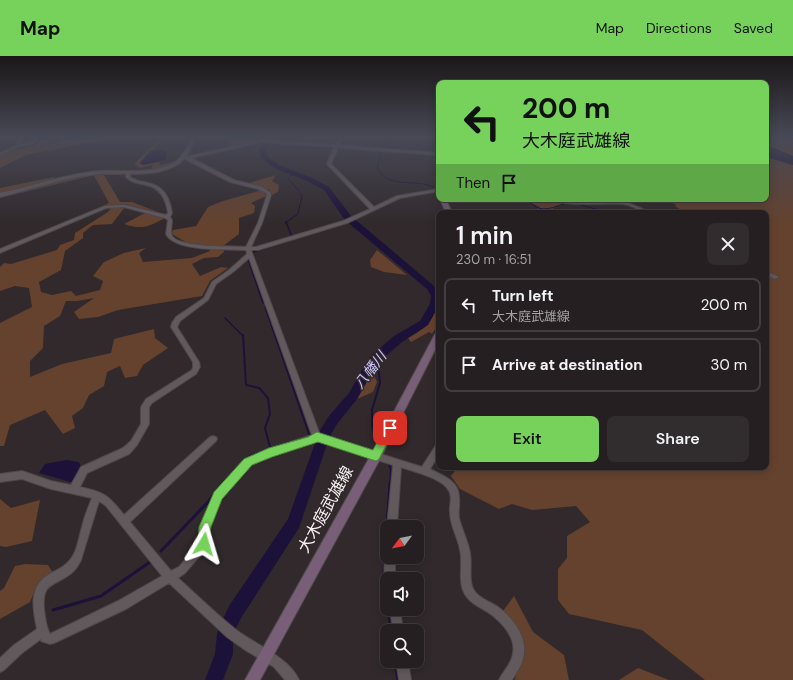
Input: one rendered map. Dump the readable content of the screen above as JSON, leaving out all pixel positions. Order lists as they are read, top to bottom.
{
  "streets": {
    "main road": ["大木庭武雄線"]
  },
  "water": ["八幡川"],
  "north": "bottom left",
  "page": {
    "header": "Map",
    "nav": ["Map", "Directions", "Saved"],
    "turn": ["200 m", "大木庭武雄線"],
    "then": "Then",
    "heading": ["1 min", "230 m · 16:51"],
    "list": [
      {
        "name": "Turn left",
        "note": "大木庭武雄線",
        "value": "200 m"
      },
      {
        "name": "Arrive at destination",
        "value": "30 m"
      }
    ],
    "buttons": ["Exit", "Share"]
  }
}
